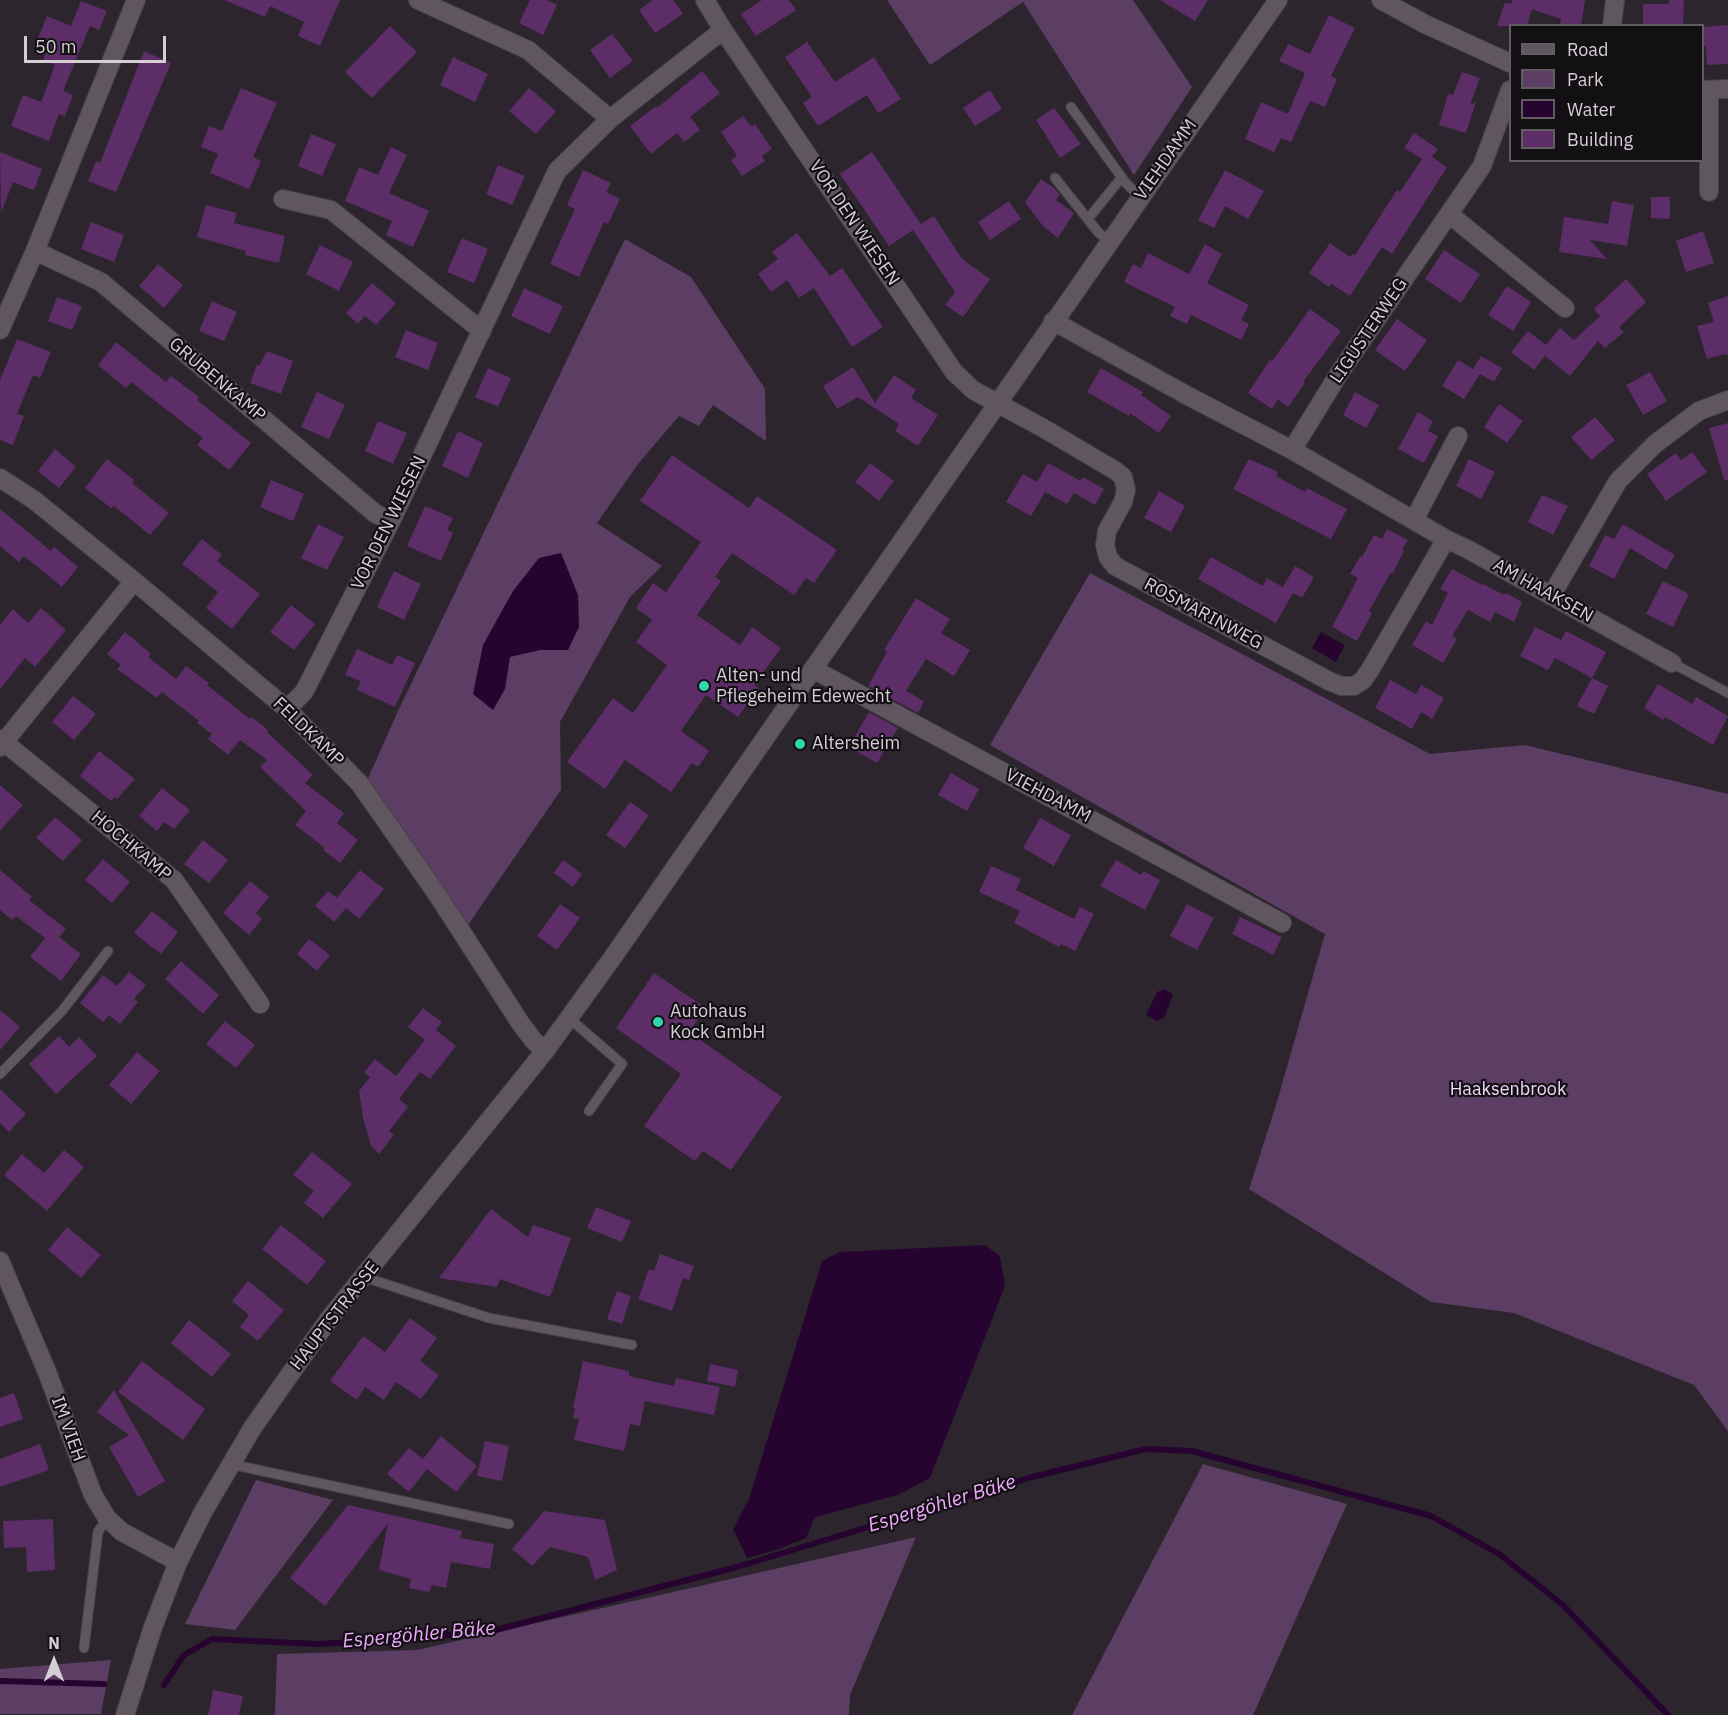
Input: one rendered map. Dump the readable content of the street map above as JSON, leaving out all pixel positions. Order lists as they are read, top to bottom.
{
  "streets": {
    "street": [
      "VIEHDAMM",
      "VOR DEN WIESEN",
      "LIGUSTERWEG",
      "GRUBENKAMP",
      "AM HAAKSEN",
      "ROSMARINWEG",
      "FELDKAMP",
      "HOCHKAMP",
      "HAUPTSTRASSE",
      "IM VIEH"
    ]
  },
  "crossings": [
    ["VIEHDAMM", "VOR DEN WIESEN"],
    ["VIEHDAMM", "AM HAAKSEN"],
    ["VIEHDAMM", "ROSMARINWEG"],
    ["VIEHDAMM", "HAUPTSTRASSE"],
    ["VOR DEN WIESEN", "GRUBENKAMP"],
    ["VOR DEN WIESEN", "ROSMARINWEG"],
    ["VOR DEN WIESEN", "FELDKAMP"],
    ["LIGUSTERWEG", "AM HAAKSEN"],
    ["AM HAAKSEN", "ROSMARINWEG"],
    ["FELDKAMP", "HAUPTSTRASSE"],
    ["HAUPTSTRASSE", "IM VIEH"]
  ],
  "water": ["Espergöhler Bäke"],
  "parks": ["Haaksenbrook"],
  "places": ["Alten- und Pflegeheim Edewecht", "Altersheim", "Autohaus Kock GmbH"],
  "legend": [
    "Road",
    "Park",
    "Water",
    "Building"
  ],
  "scale_bar": "50 m",
  "north": "top"
}
